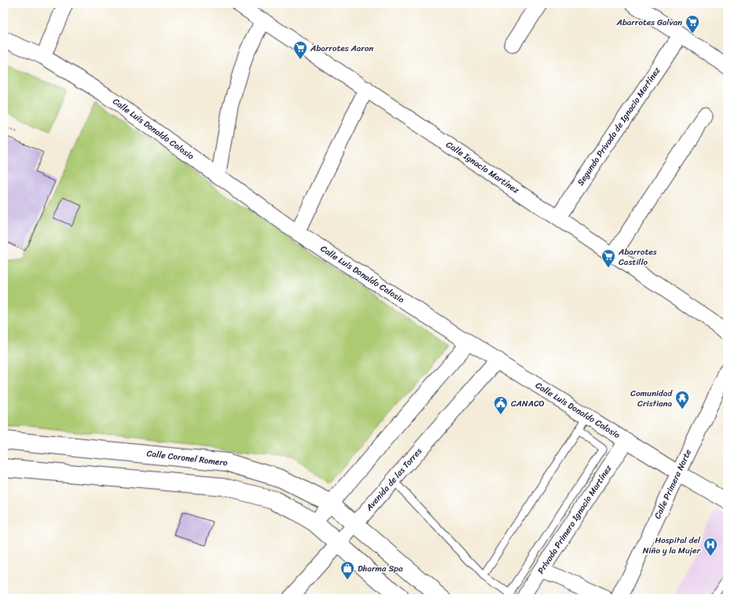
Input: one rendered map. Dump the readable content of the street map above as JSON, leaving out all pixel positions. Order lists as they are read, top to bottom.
{
  "streets": {
    "main road": ["Calle Coronel Romero"],
    "street": [
      "Segundo Privada de Ignacio Martínez",
      "Calle Luis Donaldo Colosio",
      "Calle Ignacio Martínez",
      "Avenida de las Torres",
      "Calle Primera Norte",
      "Privada Primera Ignacio Martínez"
    ]
  },
  "crossings": [
    ["Segundo Privada de Ignacio Martínez", "Calle Ignacio Martínez"],
    ["Calle Luis Donaldo Colosio", "Avenida de las Torres"],
    ["Calle Luis Donaldo Colosio", "Calle Primera Norte"],
    ["Calle Luis Donaldo Colosio", "Privada Primera Ignacio Martínez"],
    ["Calle Coronel Romero", "Avenida de las Torres"]
  ],
  "places": {
    "supermarket": ["Abarrotes Galvan", "Abarrotes Aaron", "Abarrotes Castillo"],
    "temple": ["Comunidad Cristiana"],
    "public building": ["CANACO"],
    "hospital": ["Hospital del Niño y la Mujer"],
    "shop": ["Dharma Spa"]
  }
}
